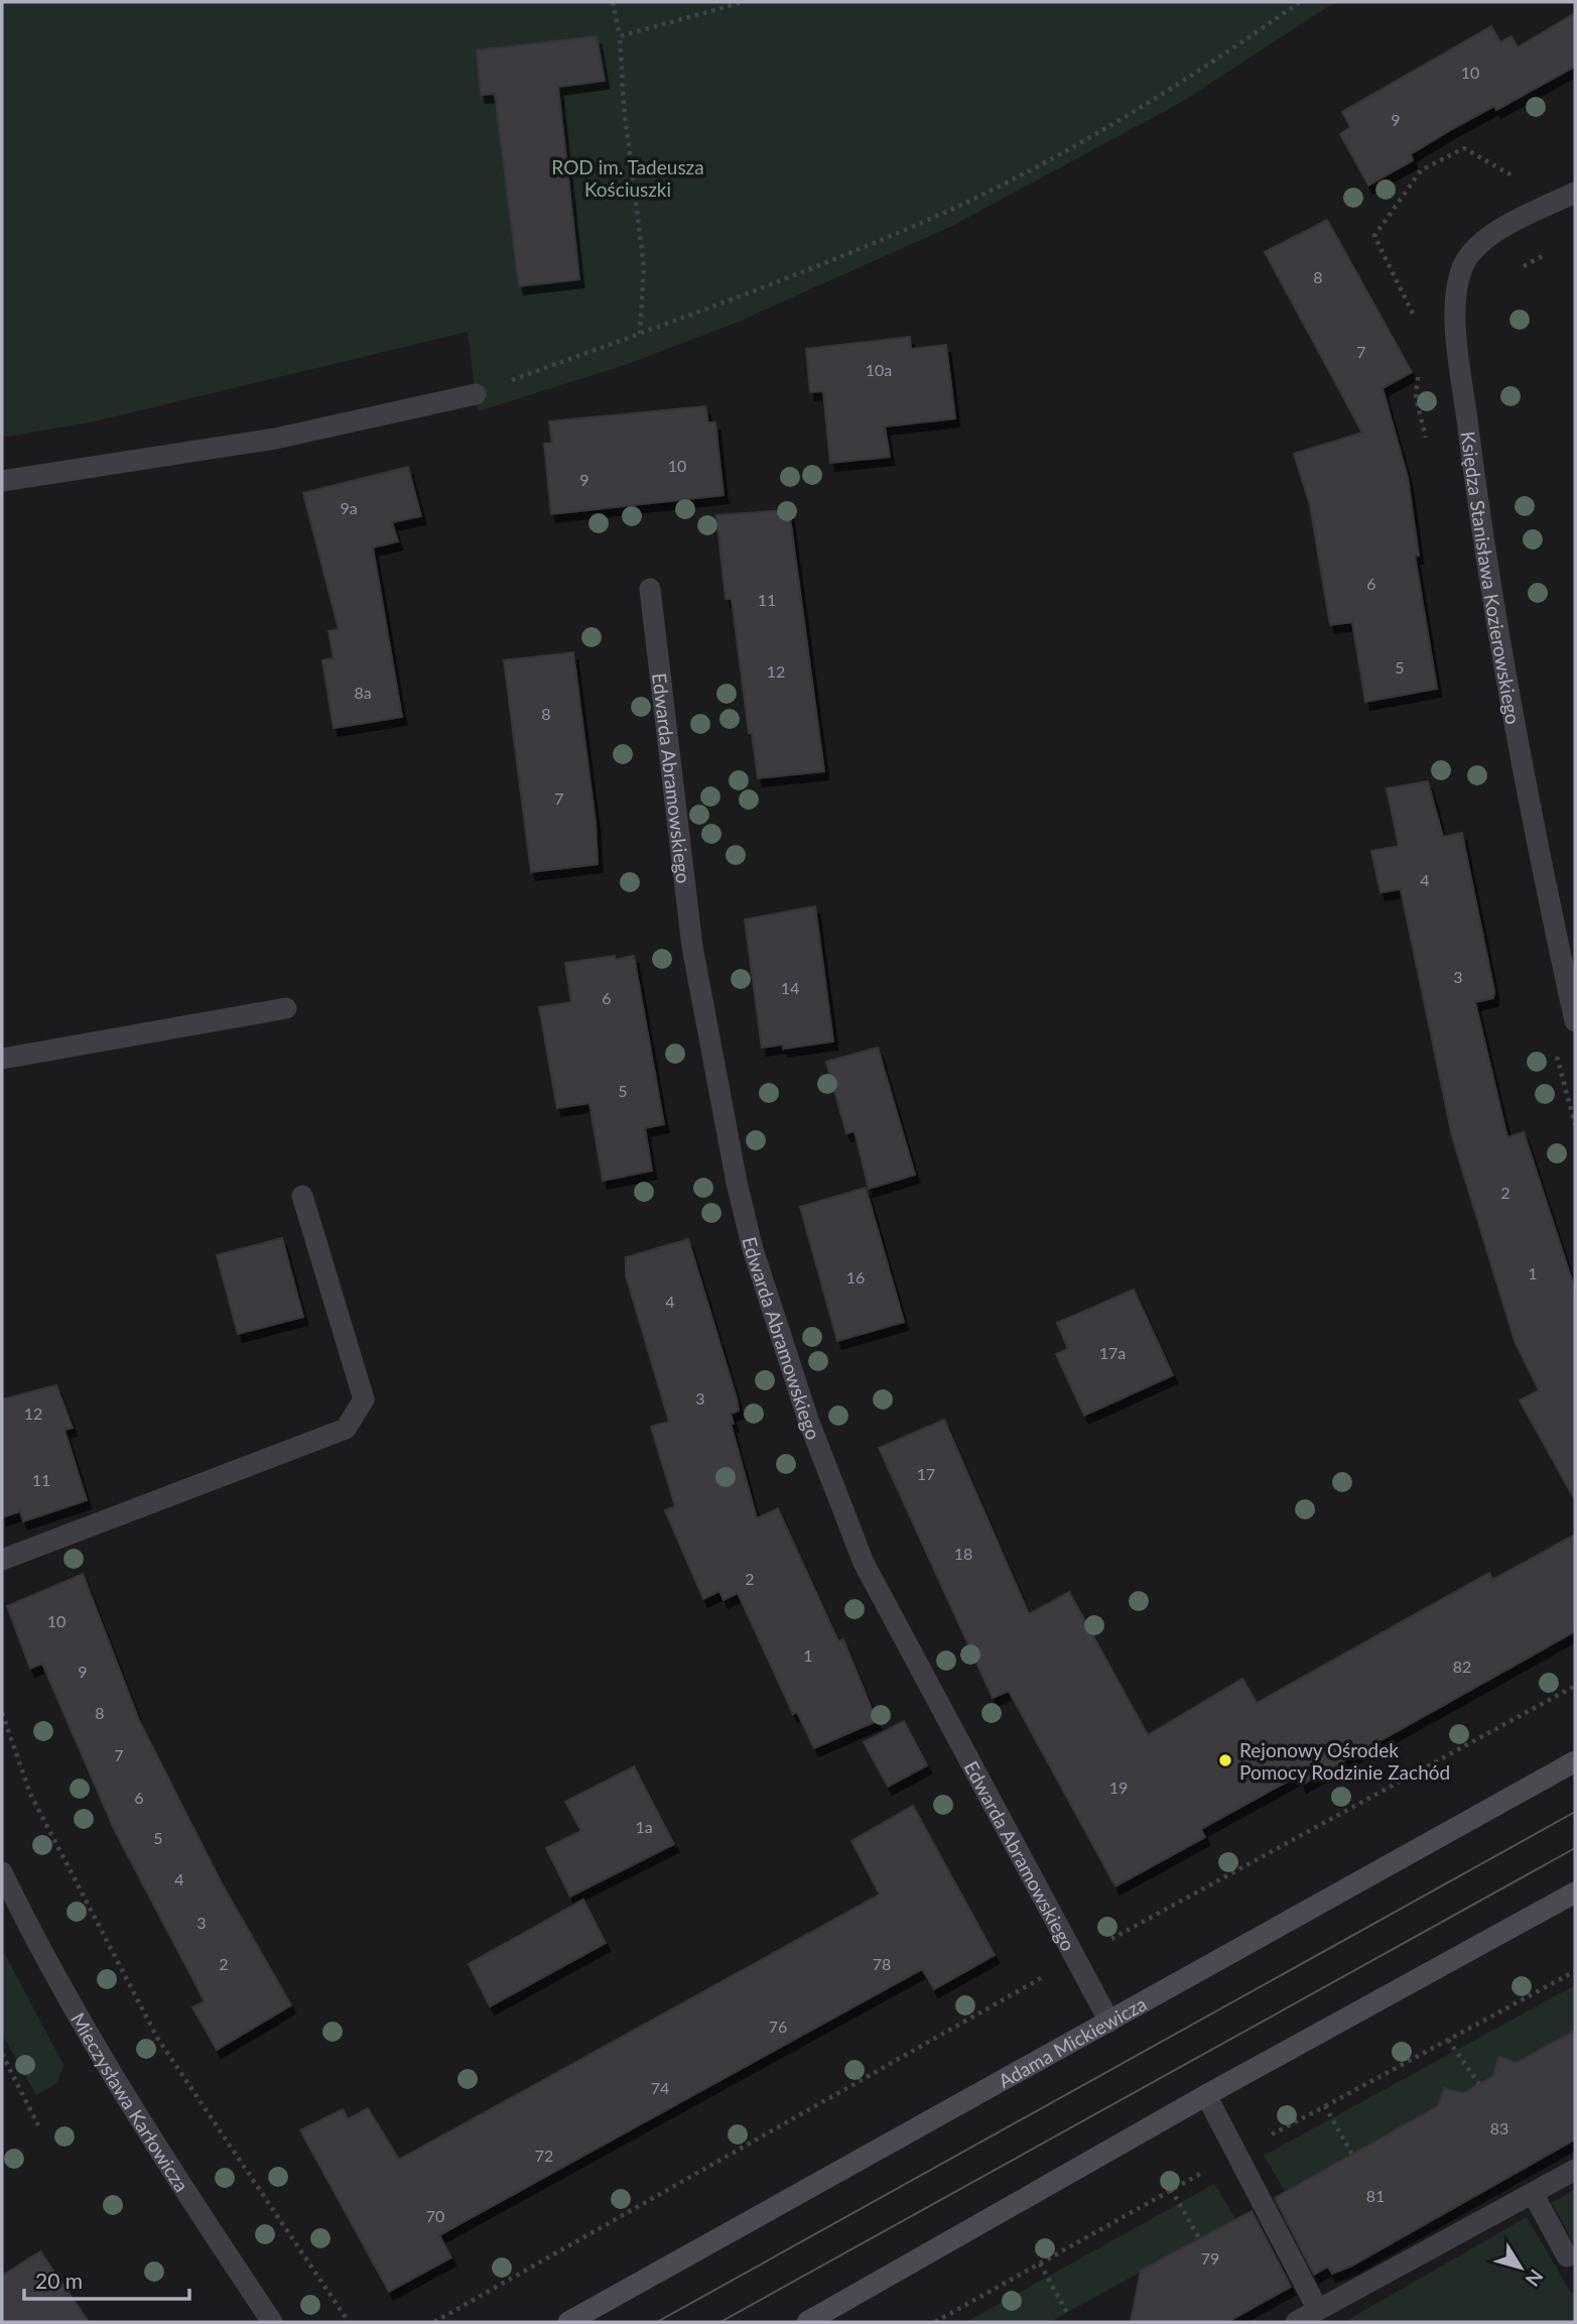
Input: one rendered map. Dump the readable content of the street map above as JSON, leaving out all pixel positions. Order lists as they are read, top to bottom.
{
  "streets": {
    "street": [
      "Księdza Stanisława Kozierowskiego",
      "Edwarda Abramowskiego",
      "Adama Mickiewicza",
      "Mieczysława Karłowicza"
    ]
  },
  "crossings": [
    ["Edwarda Abramowskiego", "Adama Mickiewicza"]
  ],
  "parks": ["ROD im. Tadeusza Kościuszki"],
  "places": ["Rejonowy Ośrodek Pomocy Rodzinie Zachód"],
  "house_numbers": [
    "10",
    "9",
    "8",
    "7",
    "10a",
    "10",
    "9",
    "9a",
    "6",
    "11",
    "5",
    "12",
    "8a",
    "8",
    "7",
    "4",
    "3",
    "14",
    "6",
    "5",
    "2",
    "1",
    "16",
    "4",
    "17a",
    "3",
    "12",
    "17",
    "11",
    "18",
    "2",
    "10",
    "1",
    "82",
    "9",
    "8",
    "7",
    "19",
    "6",
    "1a",
    "5",
    "4",
    "3",
    "2",
    "78",
    "76",
    "74",
    "83",
    "72",
    "81",
    "70",
    "79"
  ],
  "scale_bar": "20 m",
  "north": "bottom right"
}
